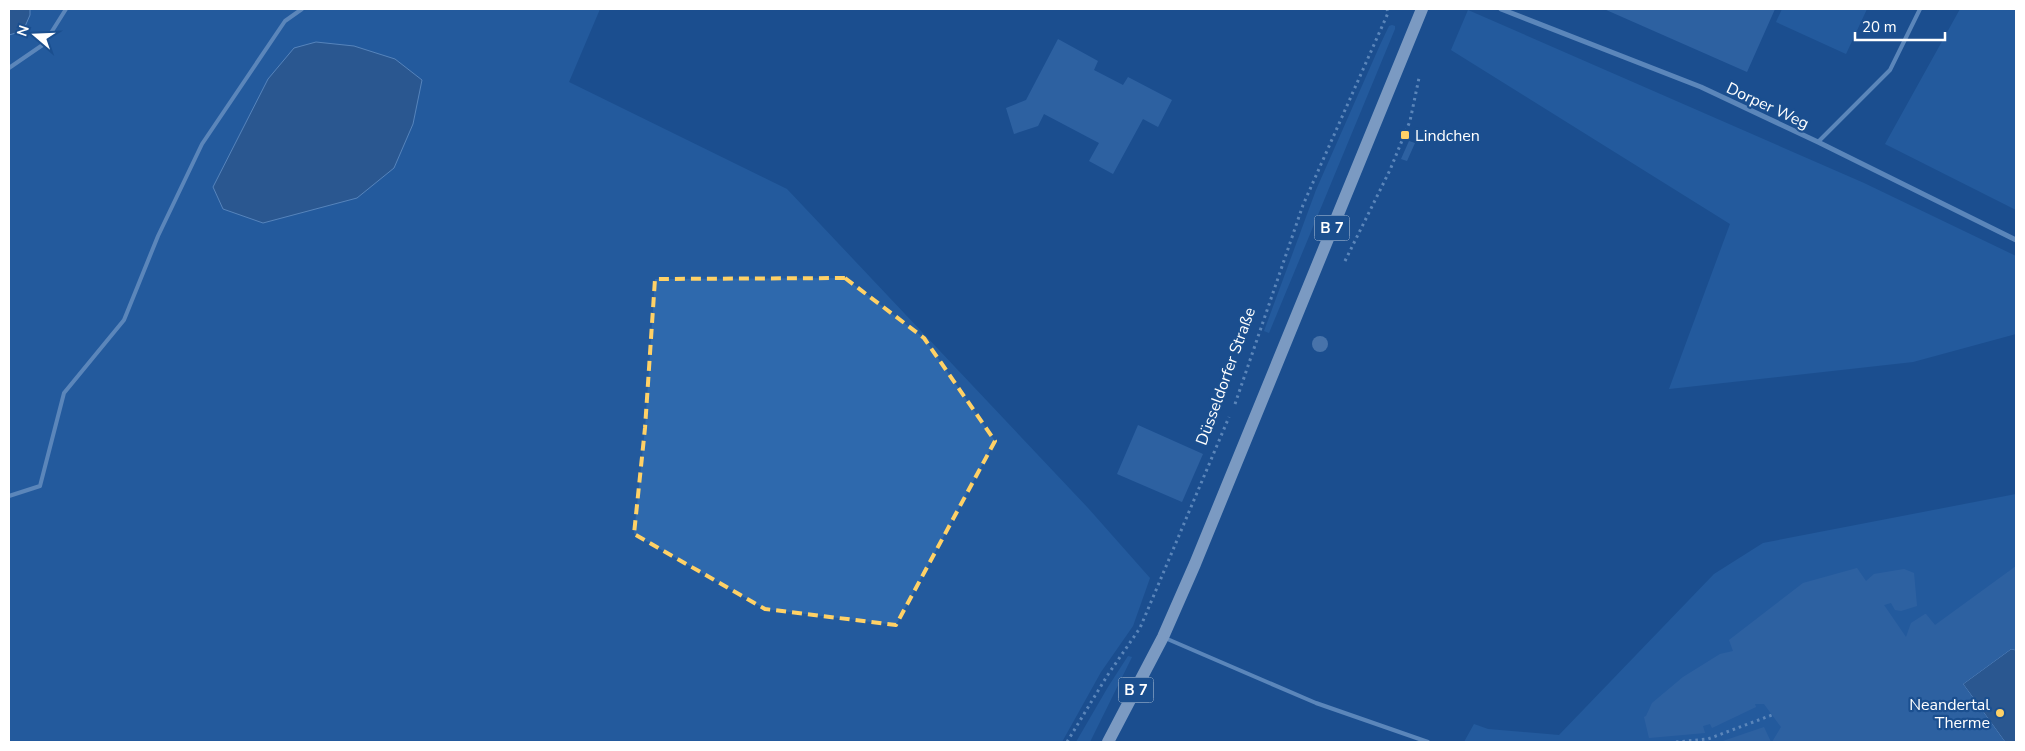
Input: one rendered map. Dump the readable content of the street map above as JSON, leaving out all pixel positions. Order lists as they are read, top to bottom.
{
  "streets": {
    "main road": ["B 7"],
    "street": ["Dorper Weg"],
    "path": ["Düsseldorfer Straße"]
  },
  "places": {
    "transit": ["Lindchen"],
    "other": ["Neandertal Therme"]
  },
  "scale_bar": "20 m",
  "north": "left"
}
